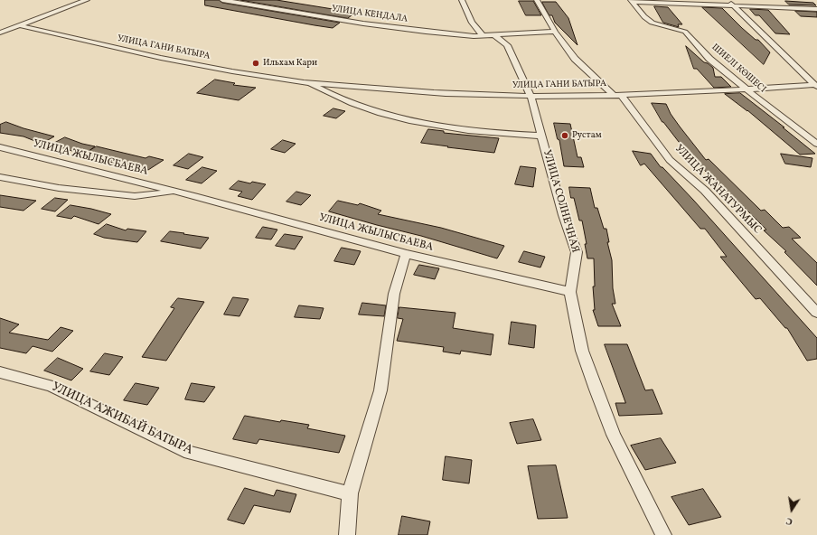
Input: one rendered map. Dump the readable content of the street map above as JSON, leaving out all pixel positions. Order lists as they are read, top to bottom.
{
  "streets": {
    "street": [
      "УЛИЦА КЕНДАЛА",
      "УЛИЦА ГАНИ БАТЫРА",
      "ШИЕЛІ КӨШЕСІ",
      "УЛИЦА ЖЫЛЫСБАЕВА",
      "УЛИЦА ЖАНАТУРМЫС",
      "УЛИЦА СОЛНЕЧНАЯ",
      "УЛИЦА АЖИБАЙ БАТЫРА"
    ]
  },
  "crossings": [
    ["УЛИЦА КЕНДАЛА", "УЛИЦА ЖАНАТУРМЫС"],
    ["УЛИЦА КЕНДАЛА", "УЛИЦА СОЛНЕЧНАЯ"],
    ["УЛИЦА ГАНИ БАТЫРА", "ШИЕЛІ КӨШЕСІ"],
    ["УЛИЦА ГАНИ БАТЫРА", "УЛИЦА ЖАНАТУРМЫС"],
    ["УЛИЦА ГАНИ БАТЫРА", "УЛИЦА СОЛНЕЧНАЯ"],
    ["УЛИЦА ЖЫЛЫСБАЕВА", "УЛИЦА СОЛНЕЧНАЯ"]
  ],
  "places": ["Ильхам Кари", "Рустам"],
  "north": "bottom"
}
